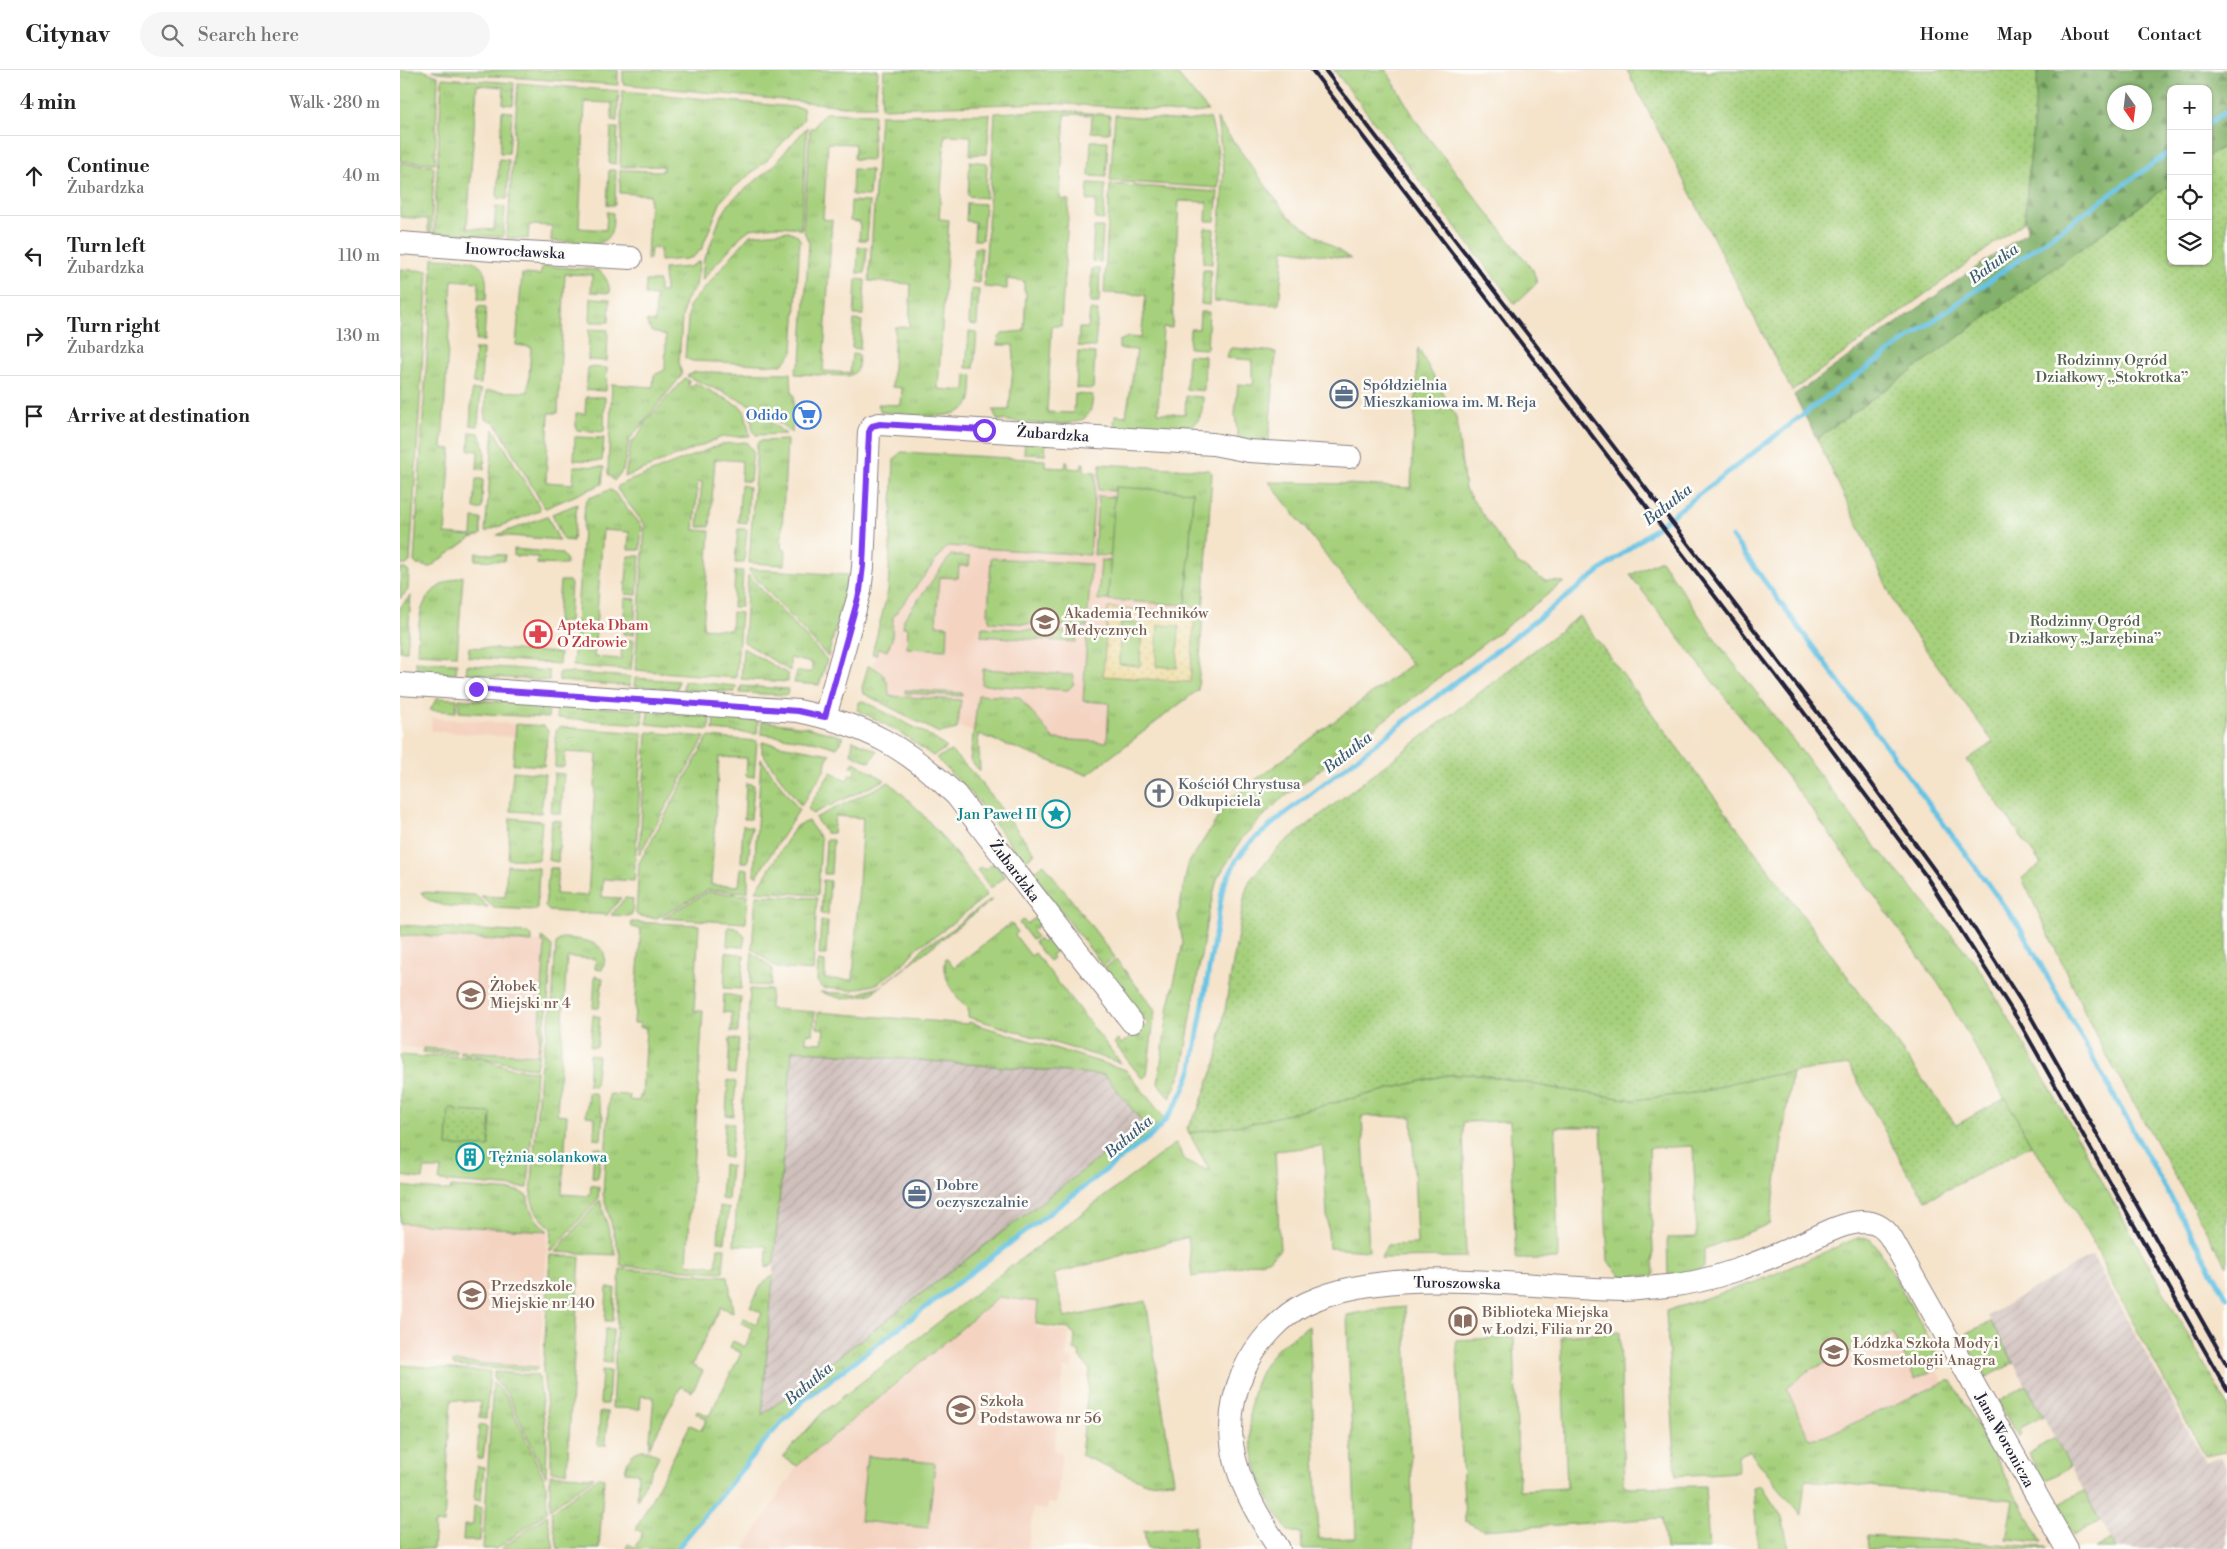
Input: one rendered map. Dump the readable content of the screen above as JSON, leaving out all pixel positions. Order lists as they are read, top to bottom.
{
  "streets": {
    "street": [
      "Inowrocławska",
      "Żubardzka",
      "Turoszowska",
      "Jana Woronicza"
    ]
  },
  "crossings": [
    ["Turoszowska", "Jana Woronicza"]
  ],
  "water": ["Bałutka"],
  "parks": ["Rodzinny Ogród Działkowy „Stokrotka”", "Rodzinny Ogród Działkowy „Jarzębina”"],
  "places": {
    "office": ["Spółdzielnia Mieszkaniowa im. M. Reja", "Dobre oczyszczalnie"],
    "supermarket": ["Odido"],
    "school or university": [
      "Akademia Techników Medycznych",
      "Żłobek Miejski nr 4",
      "Przedszkole Miejskie nr 140",
      "Łódzka Szkoła Mody i Kosmetologii Anagra",
      "Szkoła Podstawowa nr 56"
    ],
    "pharmacy": ["Apteka Dbam O Zdrowie"],
    "church": ["Kościół Chrystusa Odkupiciela"],
    "place": ["Jan Paweł II"],
    "building": ["Tężnia solankowa"],
    "library": ["Biblioteka Miejska w Łodzi, Filia nr 20"]
  },
  "north": "bottom",
  "page": {
    "header": "Citynav",
    "search": "Search here",
    "nav": [
      "Home",
      "Map",
      "About",
      "Contact"
    ],
    "heading": ["4 min", "Walk · 280 m"],
    "map_buttons": ["+", "−"],
    "list": [
      ["Continue", "Żubardzka", "40 m"],
      ["Turn left", "Żubardzka", "110 m"],
      ["Turn right", "Żubardzka", "130 m"],
      "Arrive at destination"
    ]
  }
}
